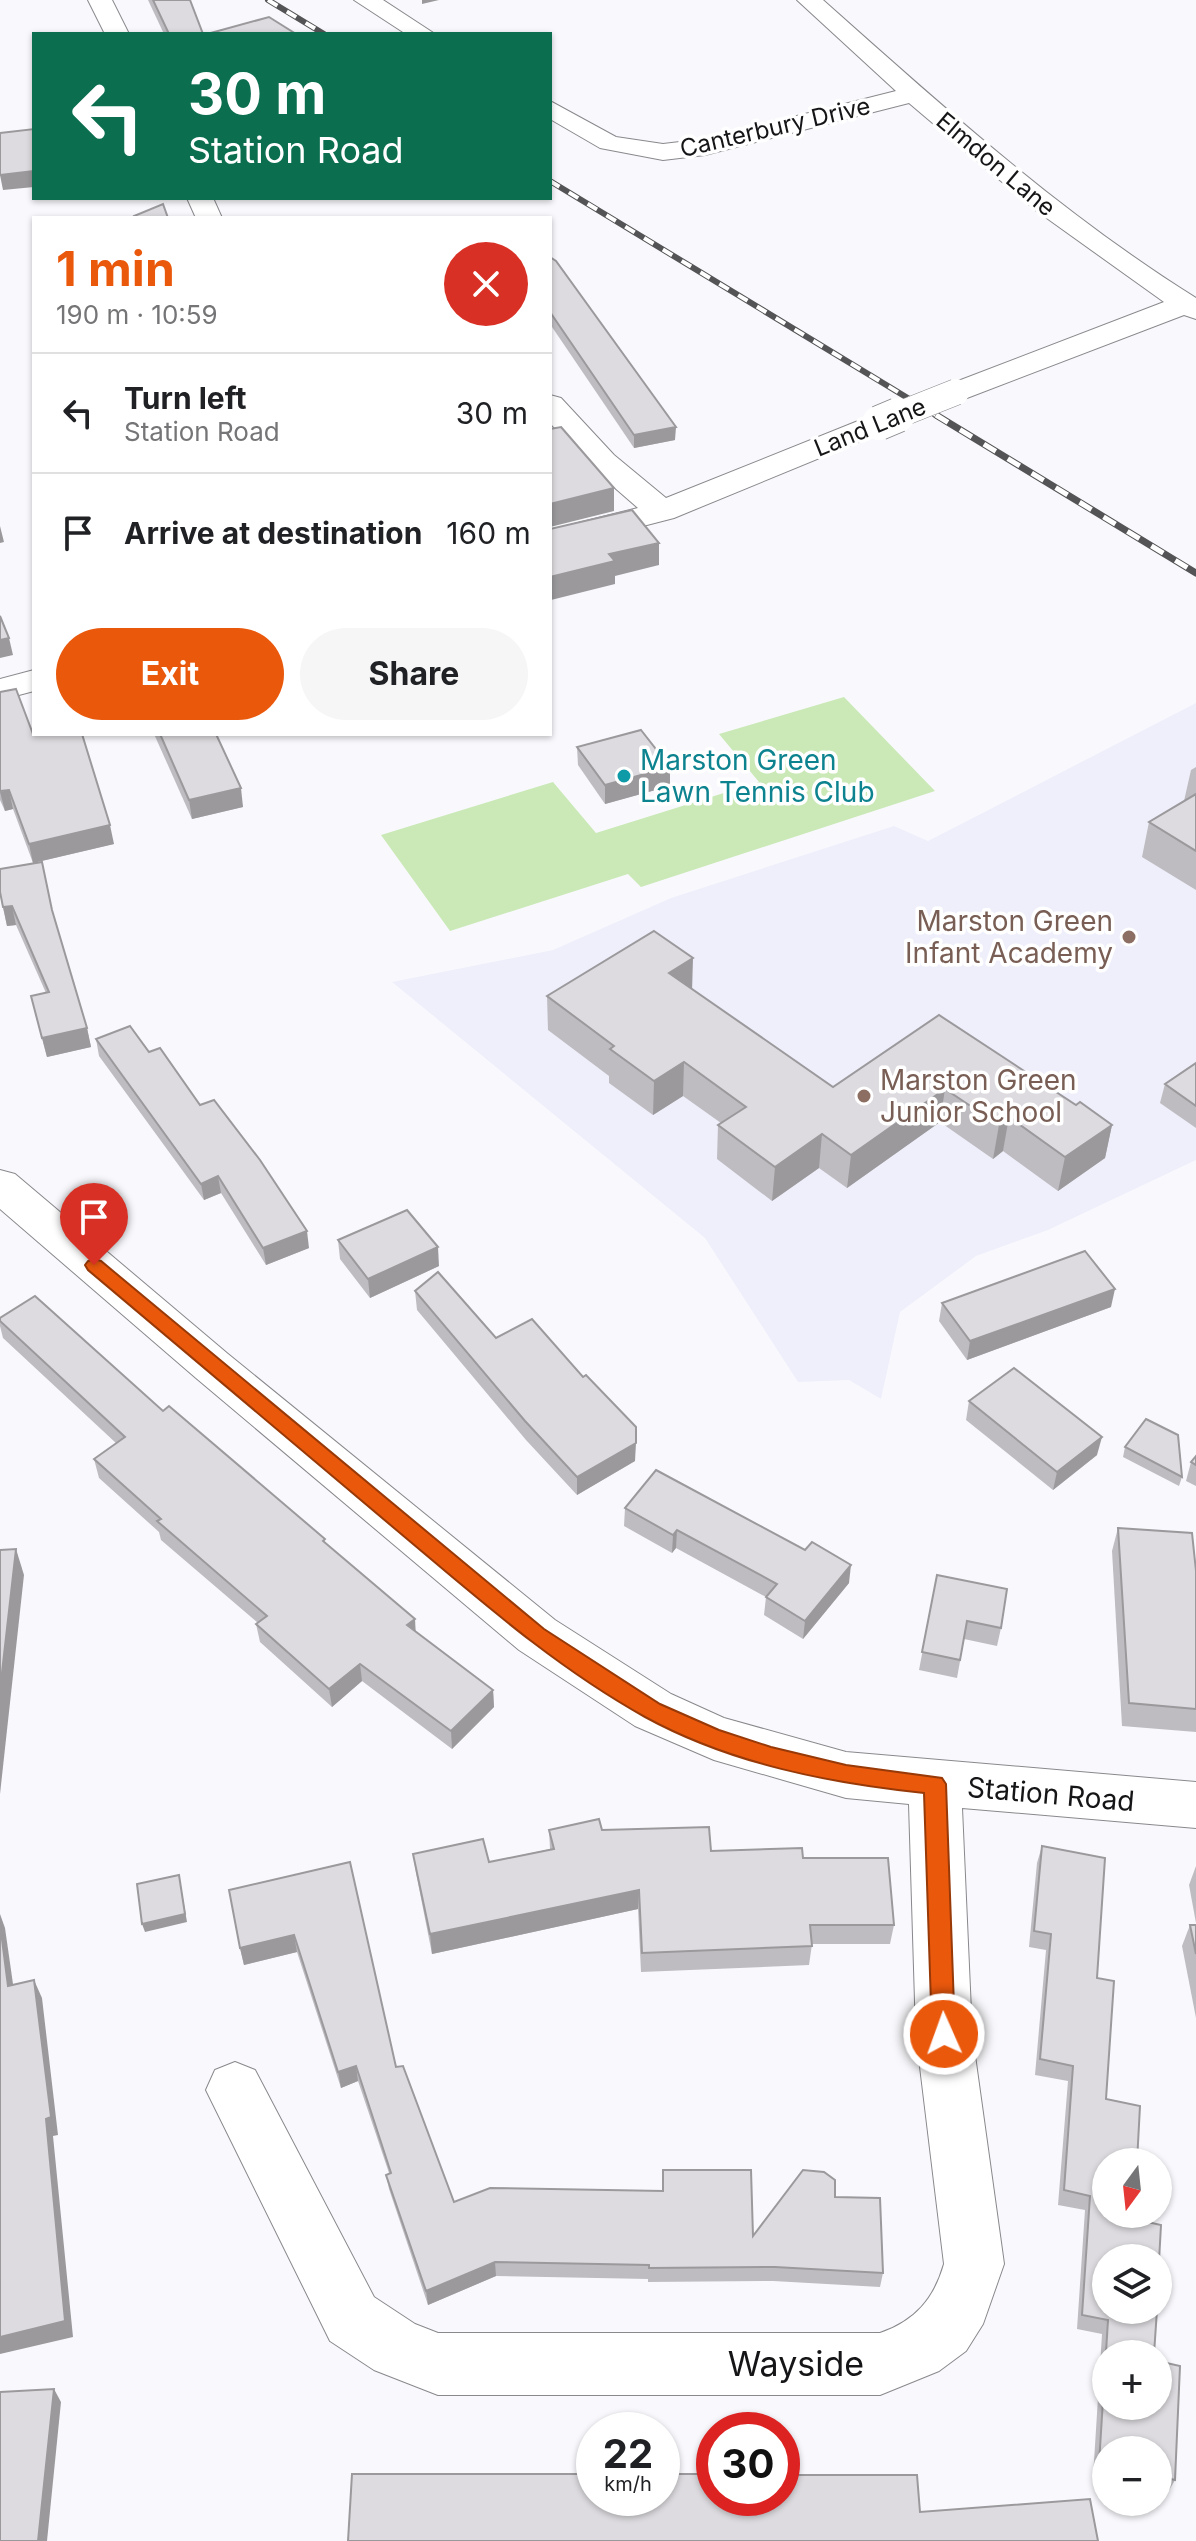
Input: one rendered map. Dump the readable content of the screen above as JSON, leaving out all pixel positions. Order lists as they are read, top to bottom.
{
  "streets": {
    "street": [
      "Canterbury Drive",
      "Elmdon Lane",
      "Land Lane",
      "Station Road",
      "Wayside"
    ]
  },
  "crossings": [
    ["Canterbury Drive", "Elmdon Lane"],
    ["Elmdon Lane", "Land Lane"],
    ["Station Road", "Wayside"]
  ],
  "places": ["Marston Green Lawn Tennis Club", "Marston Green Infant Academy", "Marston Green Junior School"],
  "north": "bottom",
  "page": {
    "turn": ["30 m", "Station Road"],
    "heading": ["1 min", "190 m · 10:59"],
    "list": [
      {
        "name": "Turn left",
        "note": "Station Road",
        "value": "30 m"
      },
      {
        "name": "Arrive at destination",
        "value": "160 m"
      }
    ],
    "buttons": ["Exit", "Share"],
    "map_buttons": ["+", "−"],
    "speed": "22 km/h",
    "limit": "30"
  }
}
